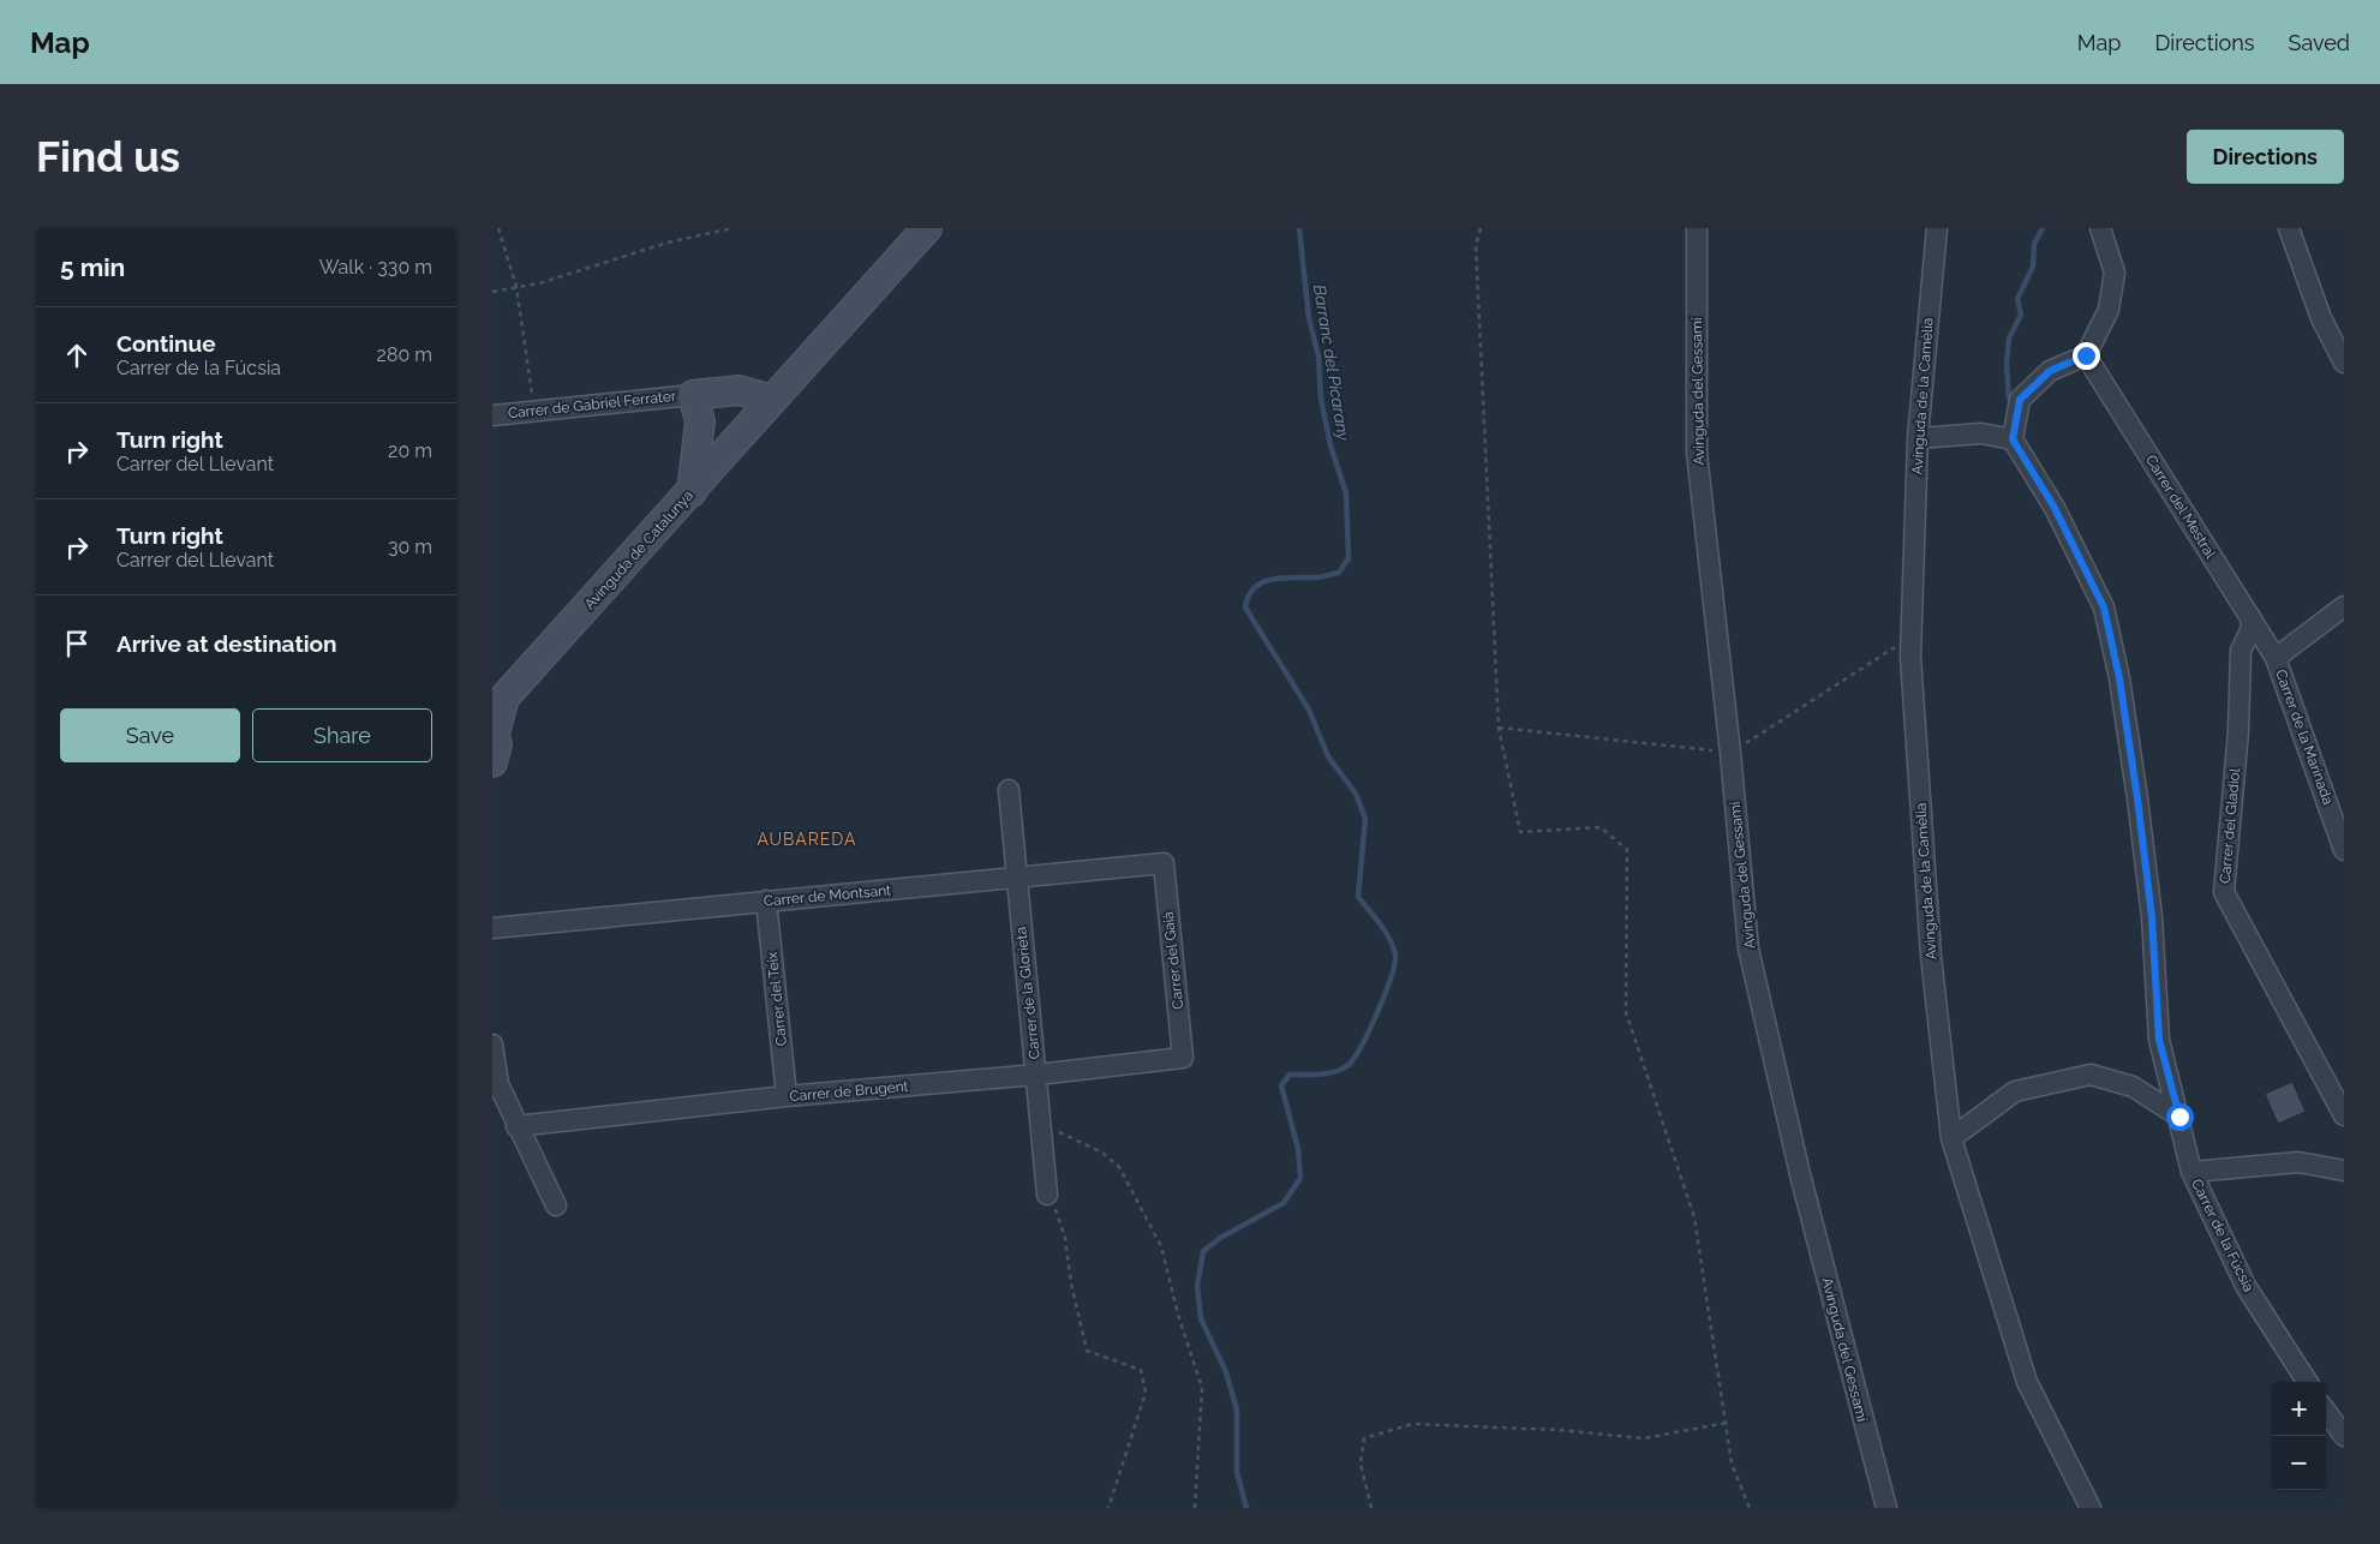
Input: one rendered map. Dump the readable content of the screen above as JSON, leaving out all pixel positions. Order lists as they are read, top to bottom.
{
  "streets": {
    "street": [
      "Avinguda del Gessamí",
      "Avinguda de la Camèlia",
      "Carrer de Gabriel Ferrater",
      "Carrer del Mestral",
      "Avinguda de Catalunya",
      "Carrer de la Marinada",
      "Carrer del Gladiol",
      "Carrer de Montsant",
      "Carrer del Gaià",
      "Carrer de la Glorieta",
      "Carrer del Teix",
      "Carrer de Brugent",
      "Carrer de la Fúcsia"
    ]
  },
  "crossings": [
    ["Carrer del Mestral", "Carrer de la Marinada"],
    ["Carrer del Mestral", "Carrer del Gladiol"],
    ["Carrer de Montsant", "Carrer del Gaià"],
    ["Carrer de Montsant", "Carrer de la Glorieta"],
    ["Carrer de Montsant", "Carrer del Teix"],
    ["Carrer del Gaià", "Carrer de Brugent"],
    ["Carrer de la Glorieta", "Carrer de Brugent"],
    ["Carrer del Teix", "Carrer de Brugent"]
  ],
  "districts": ["AUBAREDA"],
  "water": ["Barranc del Picarany"],
  "page": {
    "header": "Map",
    "nav": ["Map", "Directions", "Saved"],
    "buttons": [
      "Directions",
      ["Save", "Share"]
    ],
    "title": "Find us",
    "heading": ["5 min", "Walk · 330 m"],
    "list": [
      ["Continue", "Carrer de la Fúcsia", "280 m"],
      ["Turn right", "Carrer del Llevant", "20 m"],
      ["Turn right", "Carrer del Llevant", "30 m"],
      "Arrive at destination"
    ],
    "map_buttons": ["+", "−"]
  }
}
